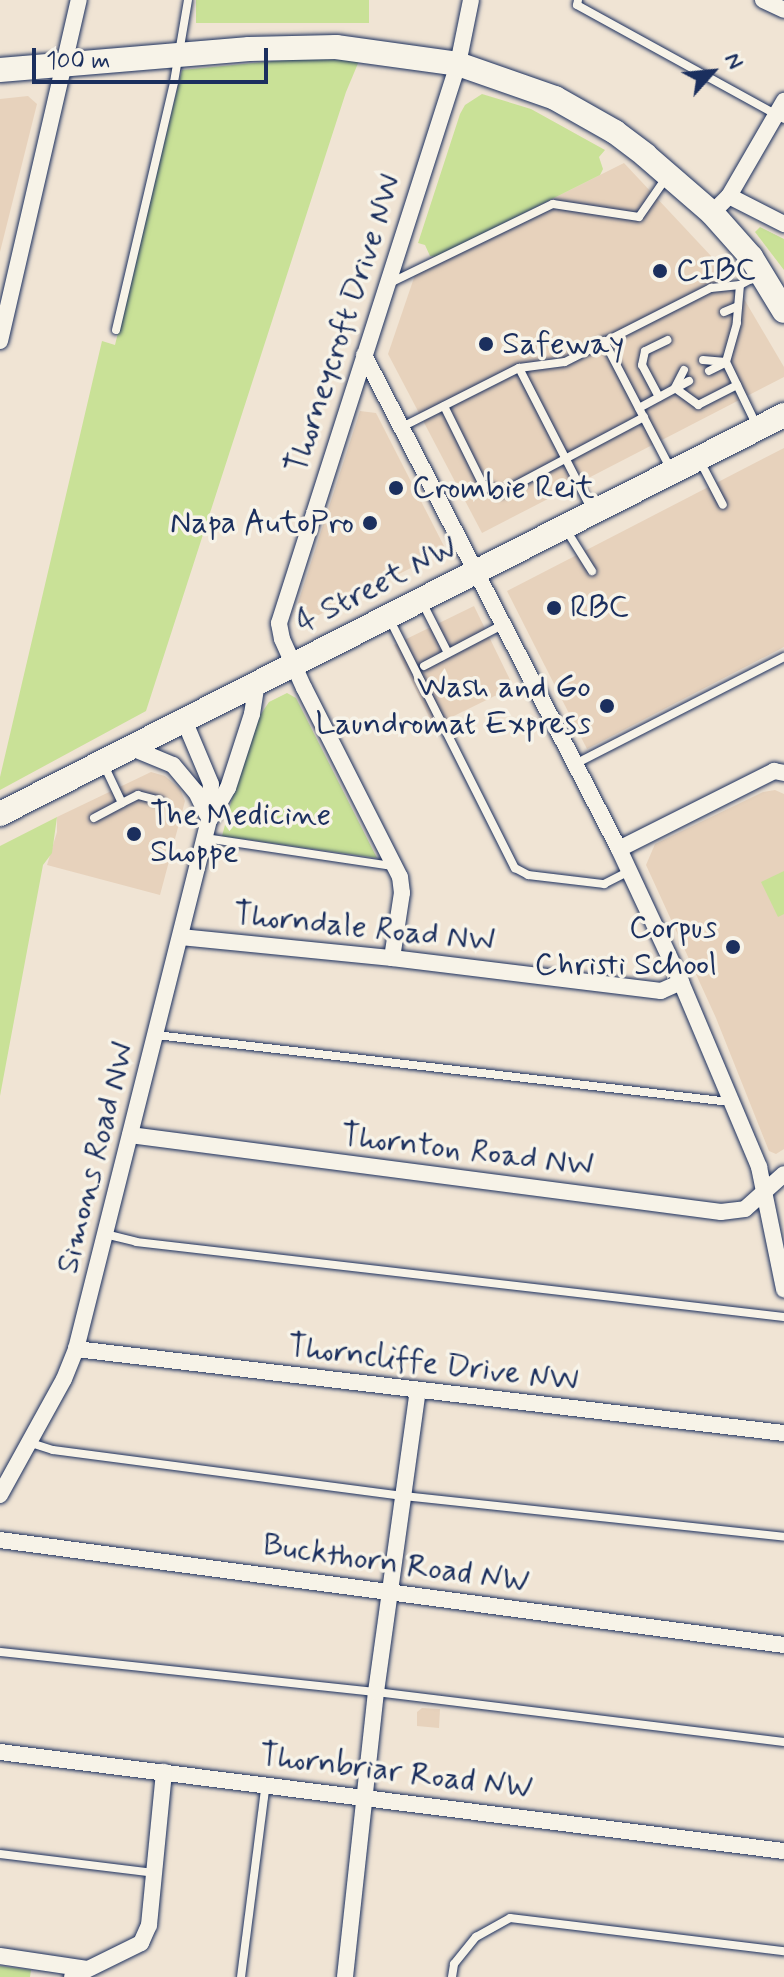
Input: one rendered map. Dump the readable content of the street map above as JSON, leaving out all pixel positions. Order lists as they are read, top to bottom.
{
  "streets": {
    "main road": ["4 Street NW"],
    "street": [
      "Thorneycroft Drive NW",
      "Thorndale Road NW",
      "Thornton Road NW",
      "Simons Road NW",
      "Thorncliffe Drive NW",
      "Buckthorn Road NW",
      "Thornbriar Road NW"
    ]
  },
  "crossings": [
    ["Thorneycroft Drive NW", "4 Street NW"],
    ["Thorneycroft Drive NW", "Thorndale Road NW"],
    ["4 Street NW", "Simons Road NW"],
    ["Thorndale Road NW", "Simons Road NW"],
    ["Thornton Road NW", "Simons Road NW"],
    ["Simons Road NW", "Thorncliffe Drive NW"]
  ],
  "places": [
    "CIBC",
    "Safeway",
    "Crombie Reit",
    "Napa AutoPro",
    "RBC",
    "Wash and Go Laundromat Express",
    "The Medicine Shoppe",
    "Corpus Christi School"
  ],
  "scale_bar": "100 m",
  "north": "top right"
}
